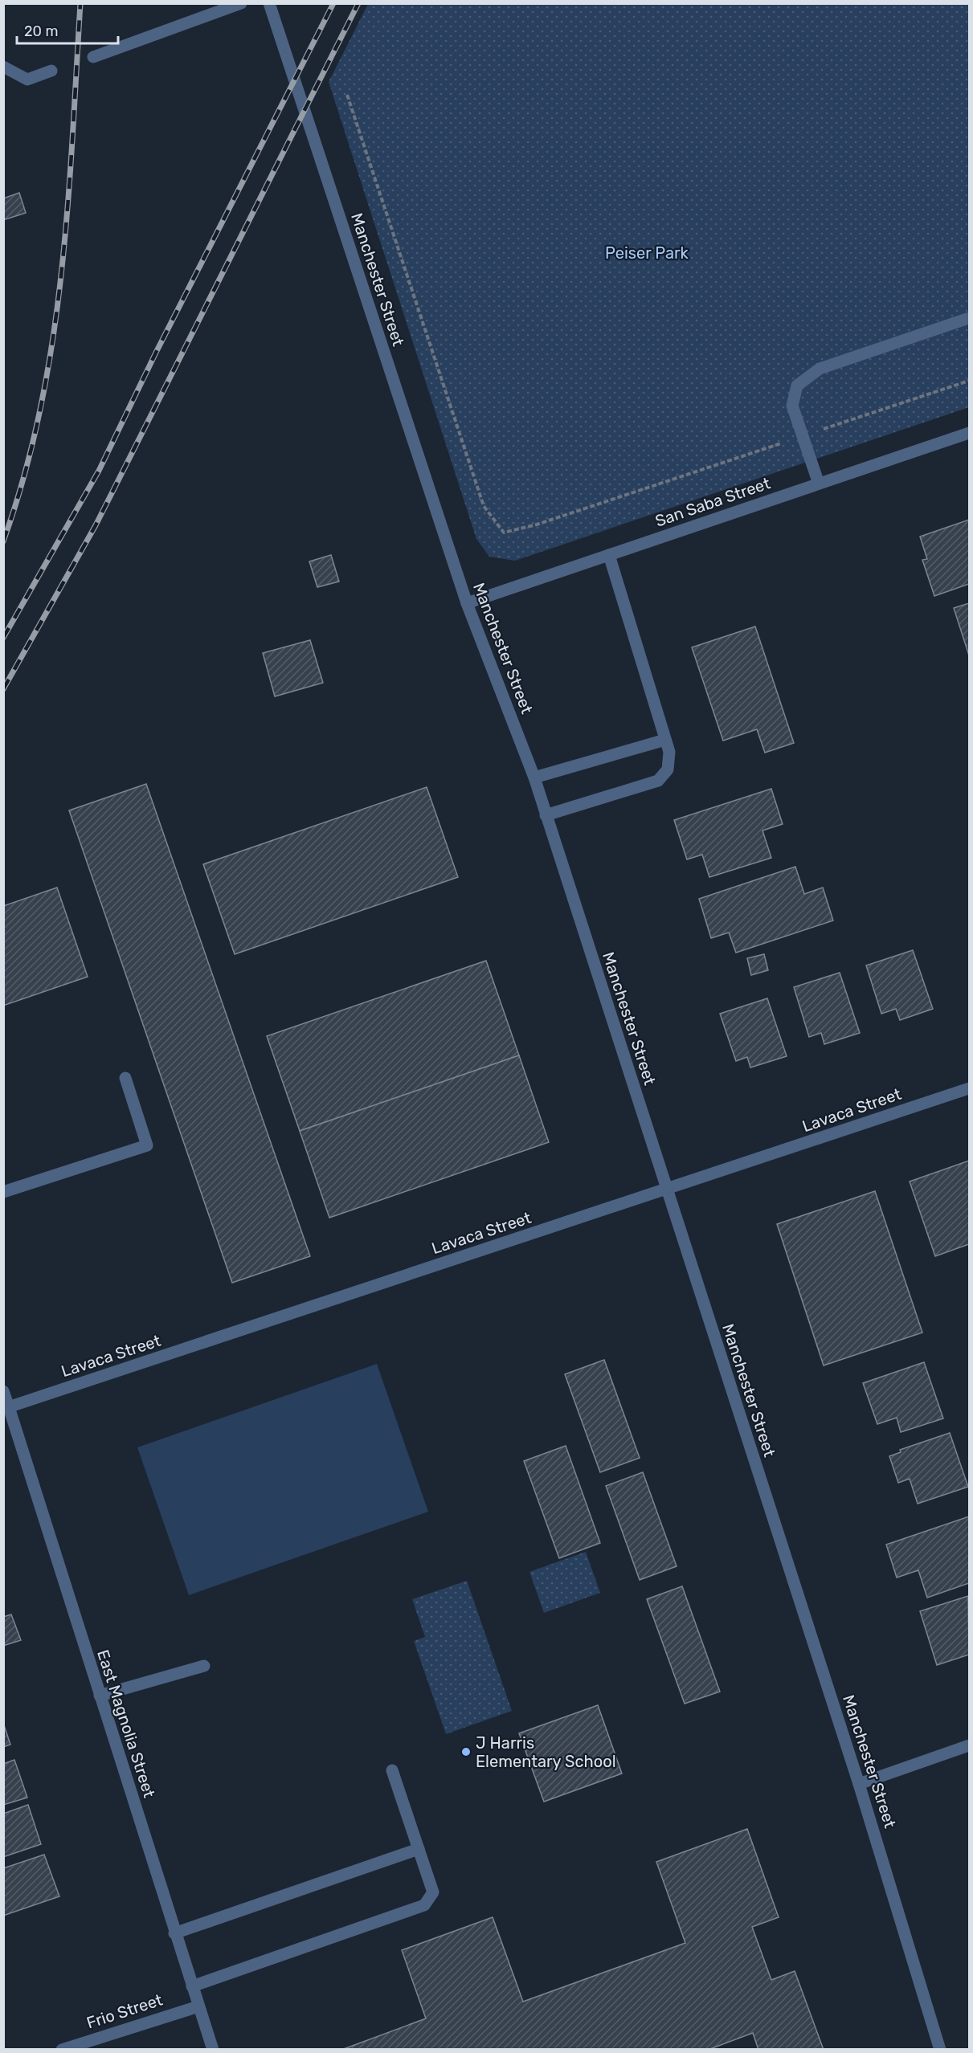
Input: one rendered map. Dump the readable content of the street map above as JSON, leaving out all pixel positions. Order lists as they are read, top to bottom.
{
  "streets": {
    "street": [
      "Manchester Street",
      "San Saba Street",
      "Lavaca Street",
      "East Magnolia Street",
      "Frio Street"
    ]
  },
  "crossings": [
    ["Manchester Street", "San Saba Street"],
    ["Manchester Street", "Lavaca Street"],
    ["Lavaca Street", "East Magnolia Street"],
    ["East Magnolia Street", "Frio Street"]
  ],
  "parks": ["Peiser Park"],
  "places": ["J Harris Elementary School"],
  "scale_bar": "20 m"
}
